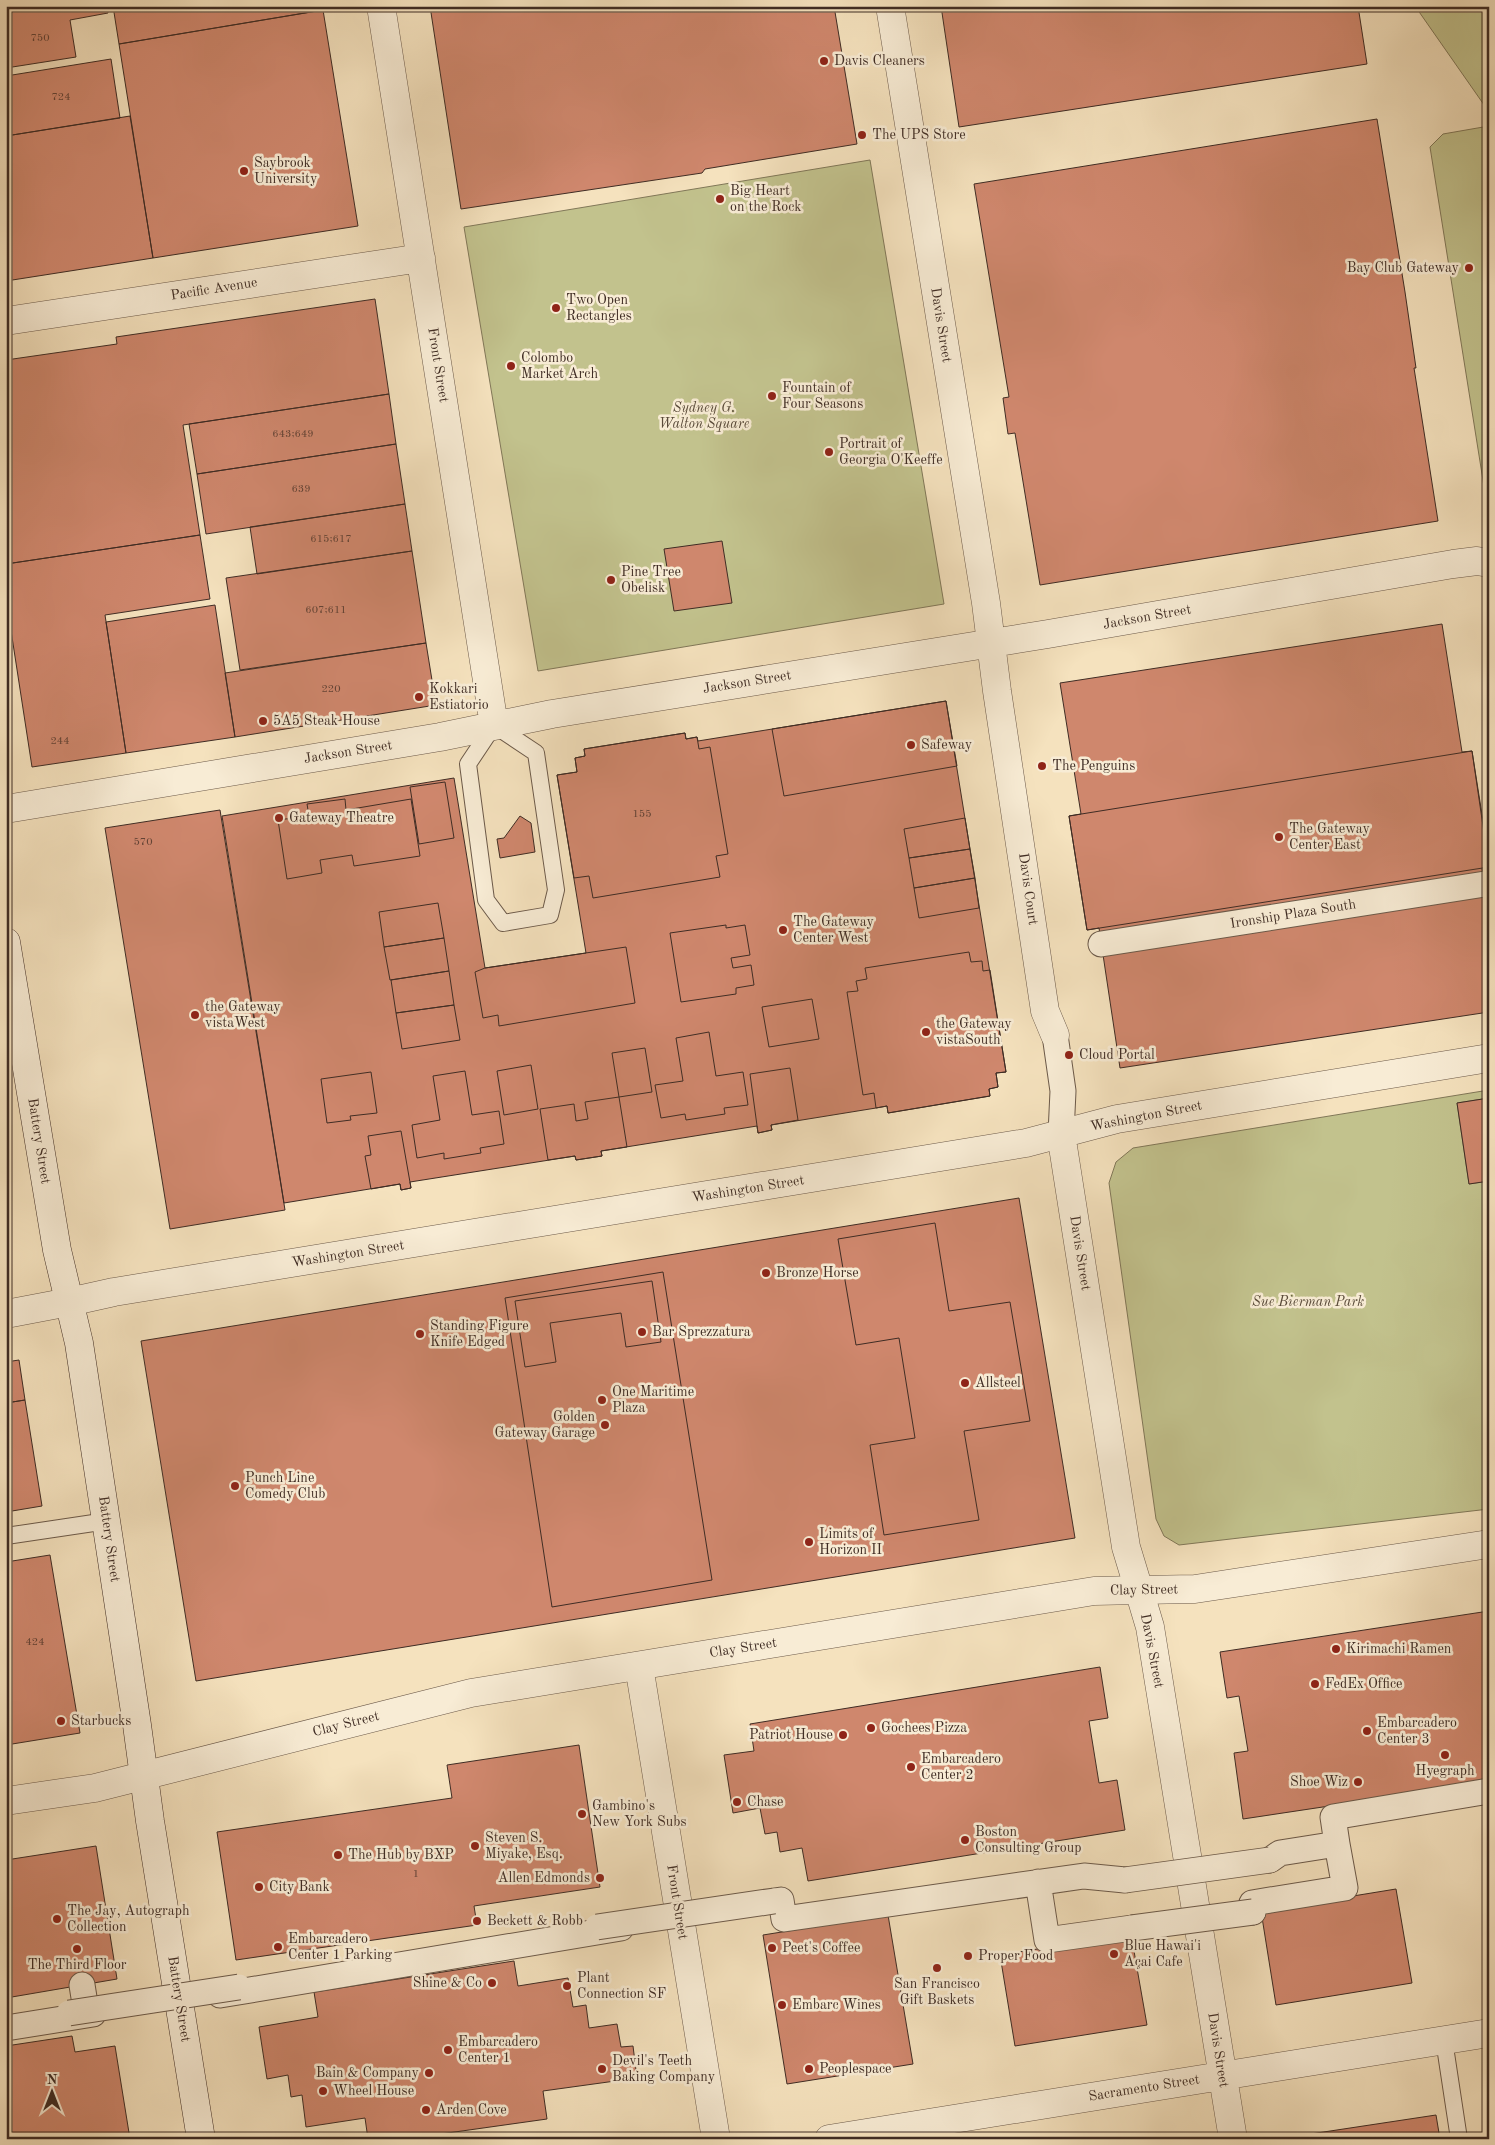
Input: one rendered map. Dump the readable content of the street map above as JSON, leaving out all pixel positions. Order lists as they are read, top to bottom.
{
  "streets": {
    "street": [
      "Pacific Avenue",
      "Davis Street",
      "Front Street",
      "Jackson Street",
      "Davis Court",
      "Ironship Plaza South",
      "Washington Street",
      "Battery Street",
      "Clay Street",
      "Sacramento Street"
    ]
  },
  "crossings": [
    ["Pacific Avenue", "Front Street"],
    ["Davis Street", "Jackson Street"],
    ["Davis Street", "Davis Court"],
    ["Davis Street", "Washington Street"],
    ["Davis Street", "Clay Street"],
    ["Davis Street", "Sacramento Street"],
    ["Front Street", "Jackson Street"],
    ["Front Street", "Clay Street"],
    ["Jackson Street", "Davis Court"],
    ["Davis Court", "Washington Street"],
    ["Washington Street", "Battery Street"],
    ["Battery Street", "Clay Street"]
  ],
  "parks": ["Sydney G. Walton Square", "Sue Bierman Park"],
  "places": [
    "Davis Cleaners",
    "The UPS Store",
    "Saybrook University",
    "Big Heart on the Rock",
    "Bay Club Gateway",
    "Two Open Rectangles",
    "Colombo Market Arch",
    "Fountain of Four Seasons",
    "Portrait of Georgia O'Keeffe",
    "Pine Tree Obelisk",
    "Kokkari Estiatorio",
    "5A5 Steak House",
    "Safeway",
    "The Penguins",
    "Gateway Theatre",
    "The Gateway Center East",
    "The Gateway Center West",
    "the Gateway vistaWest",
    "the Gateway vistaSouth",
    "Cloud Portal",
    "Bronze Horse",
    "Bar Sprezzatura",
    "Standing Figure Knife Edged",
    "Allsteel",
    "One Maritime Plaza",
    "Golden Gateway Garage",
    "Punch Line Comedy Club",
    "Limits of Horizon II",
    "Kirimachi Ramen",
    "FedEx Office",
    "Starbucks",
    "Gochees Pizza",
    "Embarcadero Center 3",
    "Patriot House",
    "Hyegraph",
    "Embarcadero Center 2",
    "Shoe Wiz",
    "Chase",
    "Gambino's New York Subs",
    "Boston Consulting Group",
    "Steven S. Miyake, Esq.",
    "The Hub by BXP",
    "Allen Edmonds",
    "City Bank",
    "The Jay, Autograph Collection",
    "Beckett & Robb",
    "Embarcadero Center 1 Parking",
    "Peet's Coffee",
    "The Third Floor",
    "Blue Hawai'i Açai Cafe",
    "Proper Food",
    "San Francisco Gift Baskets",
    "Shine & Co",
    "Plant Connection SF",
    "Embarc Wines",
    "Embarcadero Center 1",
    "Devil's Teeth Baking Company",
    "Peoplespace",
    "Bain & Company",
    "Wheel House",
    "Arden Cove"
  ],
  "house_numbers": [
    "750",
    "724",
    "643;649",
    "639",
    "615;617",
    "607;611",
    "220",
    "244",
    "155",
    "570",
    "424",
    "1"
  ],
  "north": "top"
}
